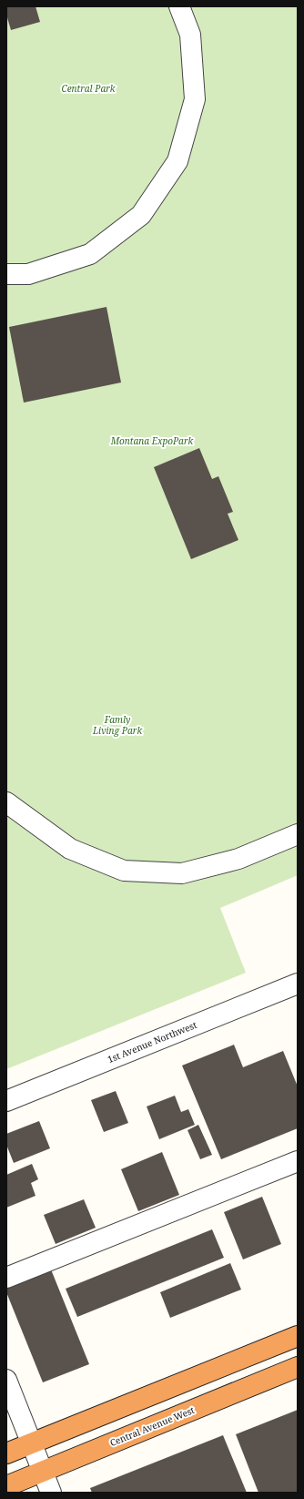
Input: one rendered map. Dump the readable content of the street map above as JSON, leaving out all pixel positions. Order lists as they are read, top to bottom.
{
  "streets": {
    "highway": ["Central Avenue West"],
    "street": ["1st Avenue Northwest"]
  },
  "parks": ["Central Park", "Montana ExpoPark", "Famly Living Park"]
}
